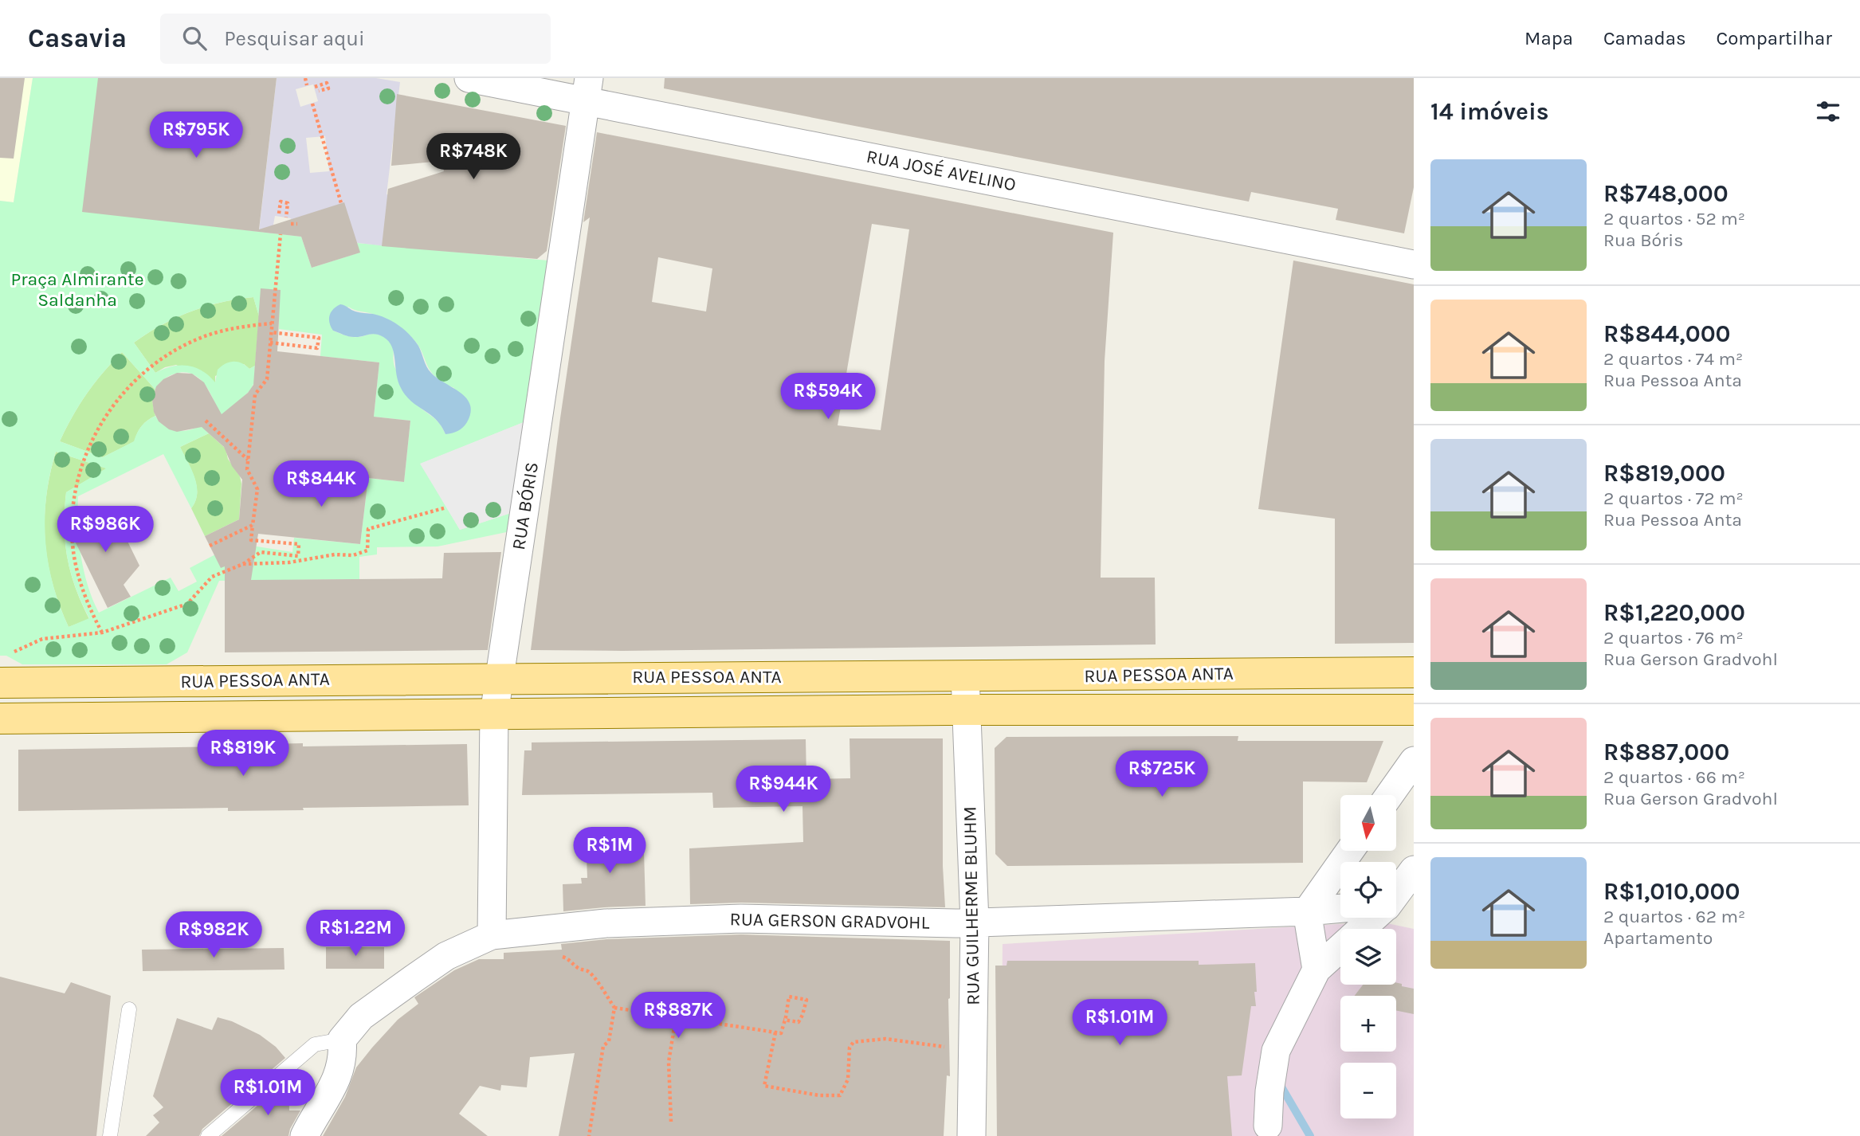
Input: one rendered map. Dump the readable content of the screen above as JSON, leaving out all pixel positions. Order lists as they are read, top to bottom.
{
  "streets": {
    "main road": ["RUA PESSOA ANTA"],
    "street": [
      "RUA JOSÉ AVELINO",
      "RUA BÓRIS",
      "RUA GUILHERME BLUHM",
      "RUA GERSON GRADVOHL"
    ]
  },
  "crossings": [
    ["RUA JOSÉ AVELINO", "RUA BÓRIS"],
    ["RUA BÓRIS", "RUA PESSOA ANTA"],
    ["RUA BÓRIS", "RUA GERSON GRADVOHL"],
    ["RUA PESSOA ANTA", "RUA GUILHERME BLUHM"],
    ["RUA GUILHERME BLUHM", "RUA GERSON GRADVOHL"]
  ],
  "parks": ["Praça Almirante Saldanha"],
  "north": "bottom",
  "page": {
    "header": "Casavia",
    "search": "Pesquisar aqui",
    "nav": ["Mapa", "Camadas", "Compartilhar"],
    "heading": "14 imóveis",
    "price": [
      "R$795K",
      "R$748K",
      "R$594K",
      "R$844K",
      "R$986K",
      "R$819K",
      "R$725K",
      "R$944K",
      "R$1M",
      "R$1.22M",
      "R$982K",
      "R$887K",
      "R$1.01M",
      "R$1.01M"
    ],
    "list": [
      {
        "name": "R$748,000",
        "note": "2 quartos · 52 m² · Rua Bóris"
      },
      {
        "name": "R$844,000",
        "note": "2 quartos · 74 m² · Rua Pessoa Anta"
      },
      {
        "name": "R$819,000",
        "note": "2 quartos · 72 m² · Rua Pessoa Anta"
      },
      {
        "name": "R$1,220,000",
        "note": "2 quartos · 76 m² · Rua Gerson Gradvohl"
      },
      {
        "name": "R$887,000",
        "note": "2 quartos · 66 m² · Rua Gerson Gradvohl"
      },
      {
        "name": "R$1,010,000",
        "note": "2 quartos · 62 m² · Apartamento"
      }
    ],
    "map_buttons": ["+", "−"]
  }
}
